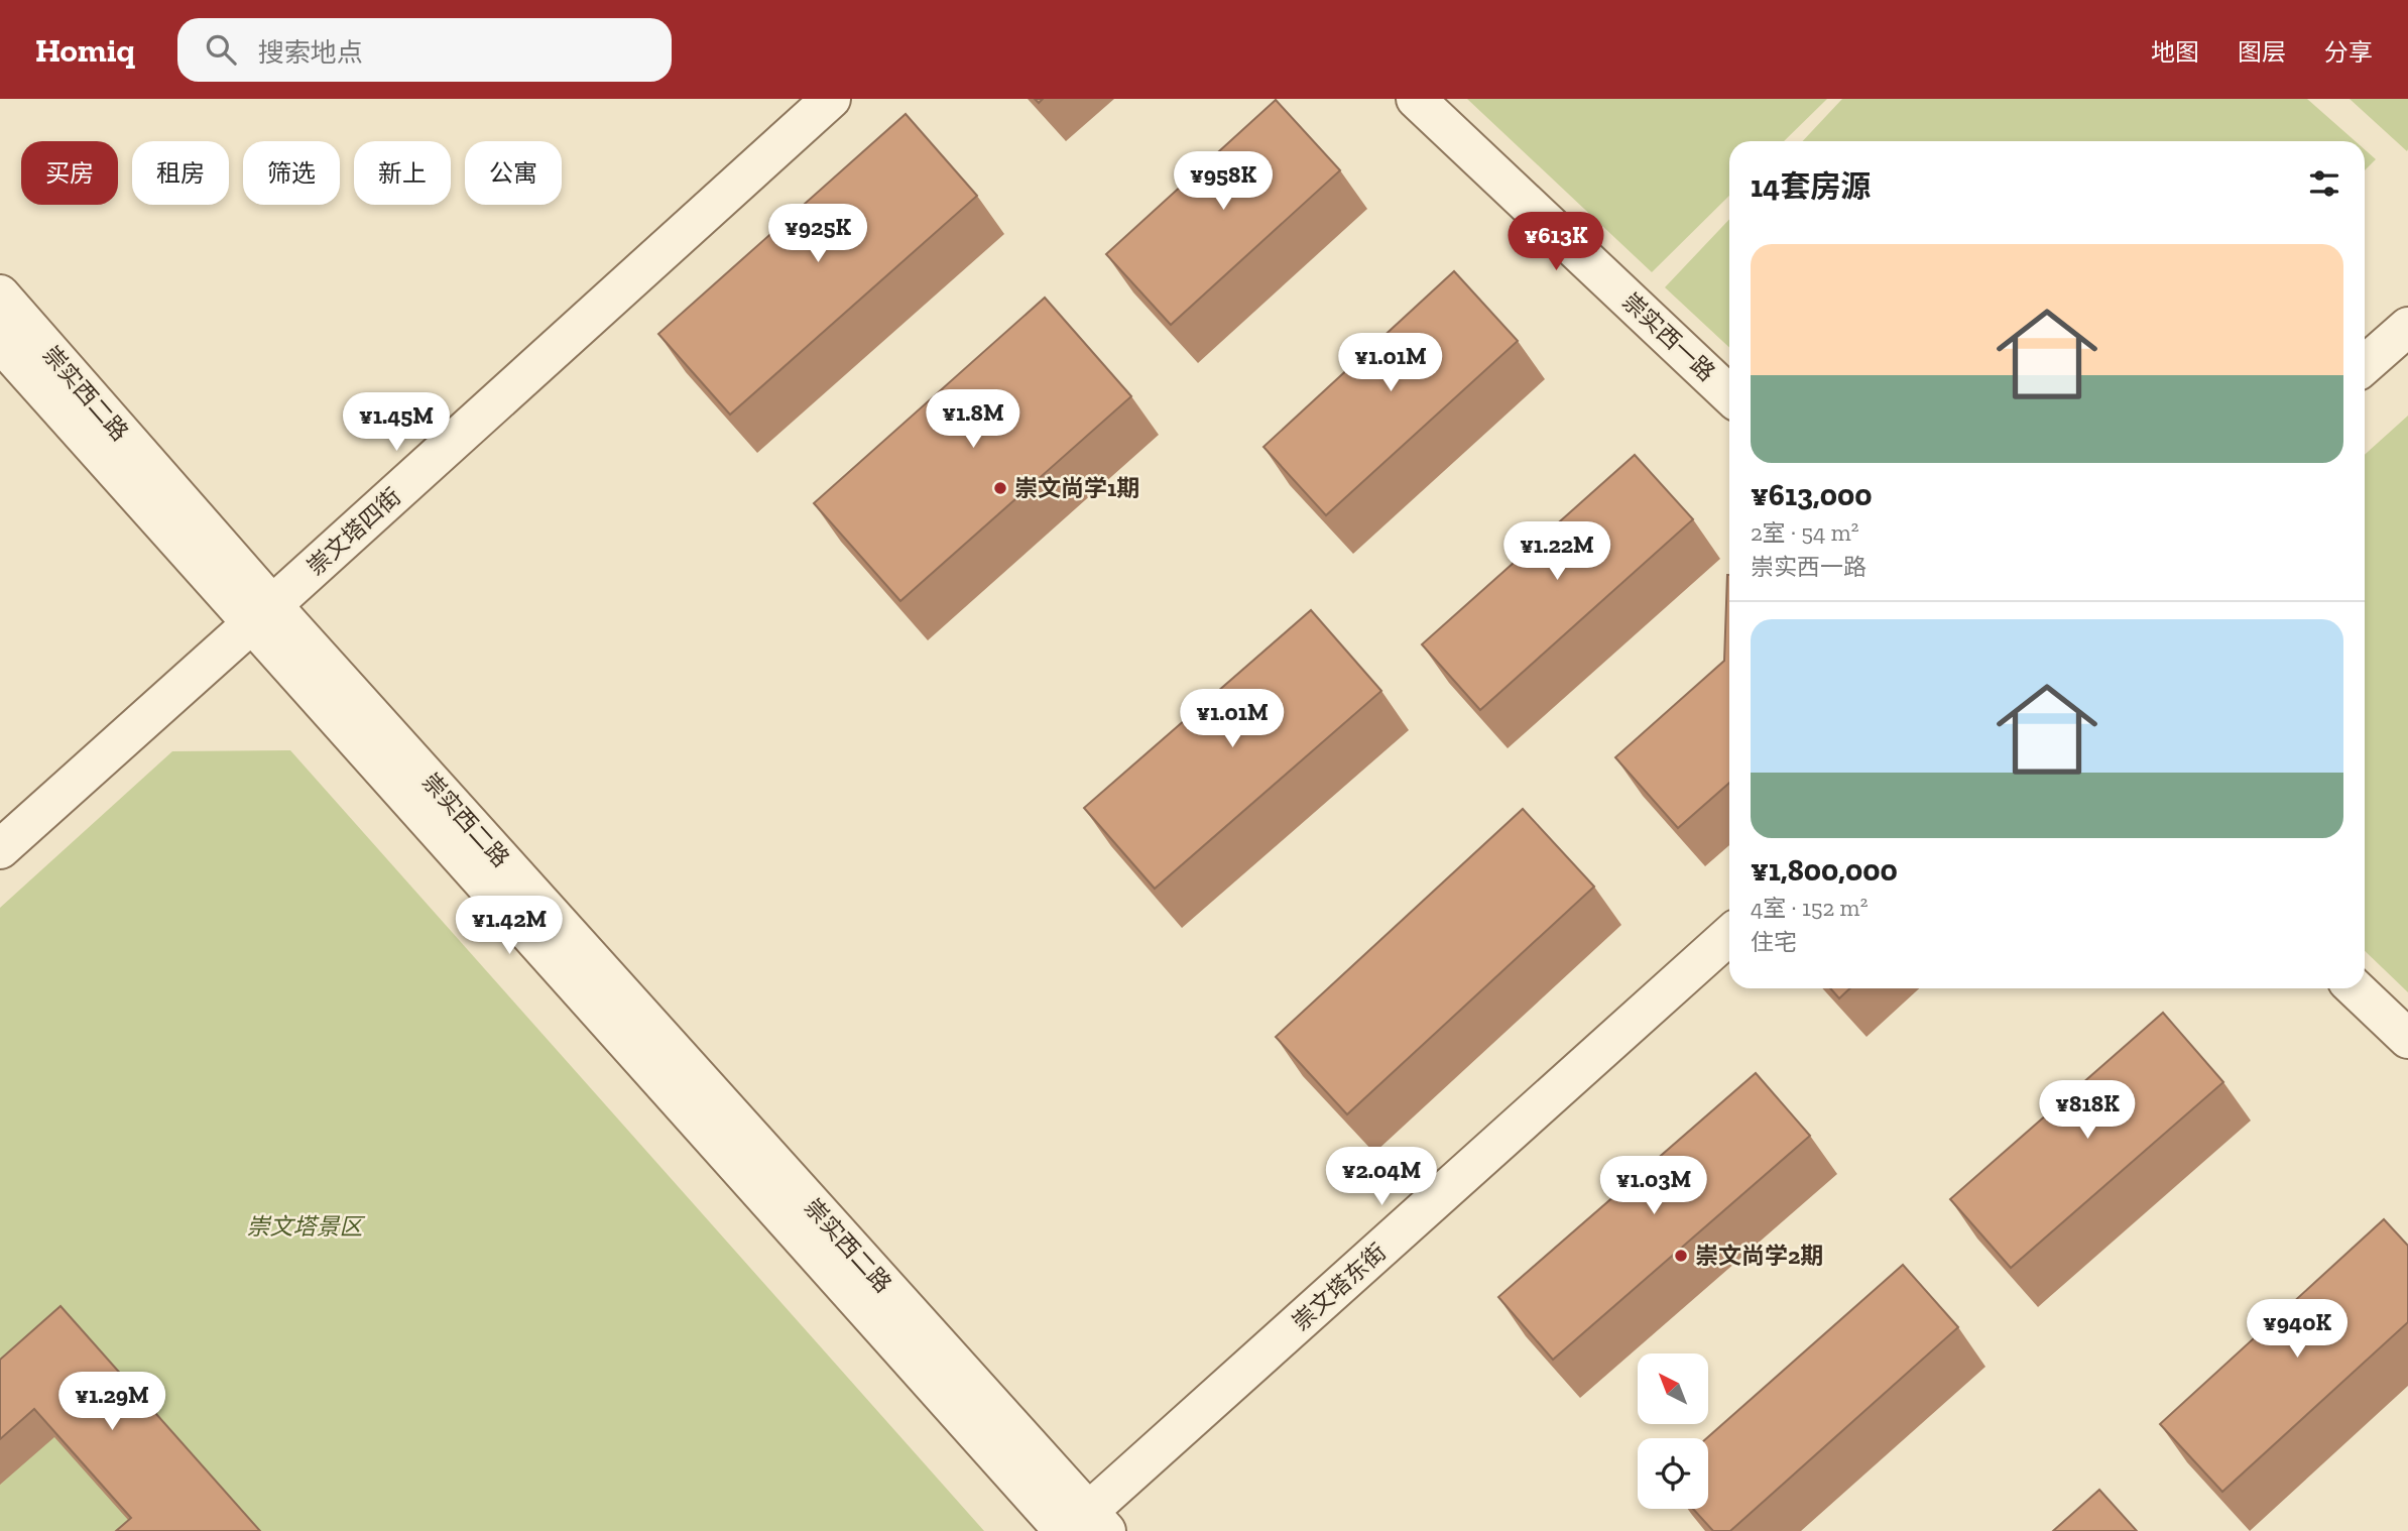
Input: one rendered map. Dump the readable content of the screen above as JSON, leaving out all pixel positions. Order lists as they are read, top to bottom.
{
  "streets": {
    "street": [
      "崇实西一路",
      "崇实西二路",
      "崇文塔四街",
      "崇文塔东街"
    ]
  },
  "crossings": [
    ["崇实西二路", "崇文塔四街"],
    ["崇实西二路", "崇文塔东街"]
  ],
  "parks": ["崇文塔景区"],
  "places": ["崇文尚学1期", "崇文尚学2期"],
  "north": "top left",
  "page": {
    "header": "Homiq",
    "search": "搜索地点",
    "nav": ["地图", "图层", "分享"],
    "chip": [
      "买房",
      "租房",
      "筛选",
      "新上",
      "公寓"
    ],
    "heading": "14套房源",
    "price": [
      "¥958K",
      "¥925K",
      "¥613K",
      "¥1.01M",
      "¥1.8M",
      "¥1.45M",
      "¥1.22M",
      "¥1.01M",
      "¥1.42M",
      "¥818K",
      "¥2.04M",
      "¥1.03M",
      "¥940K",
      "¥1.29M"
    ],
    "list": [
      {
        "name": "¥613,000",
        "note": "2室 · 54 m² · 崇实西一路"
      },
      {
        "name": "¥1,800,000",
        "note": "4室 · 152 m² · 住宅"
      }
    ]
  }
}
